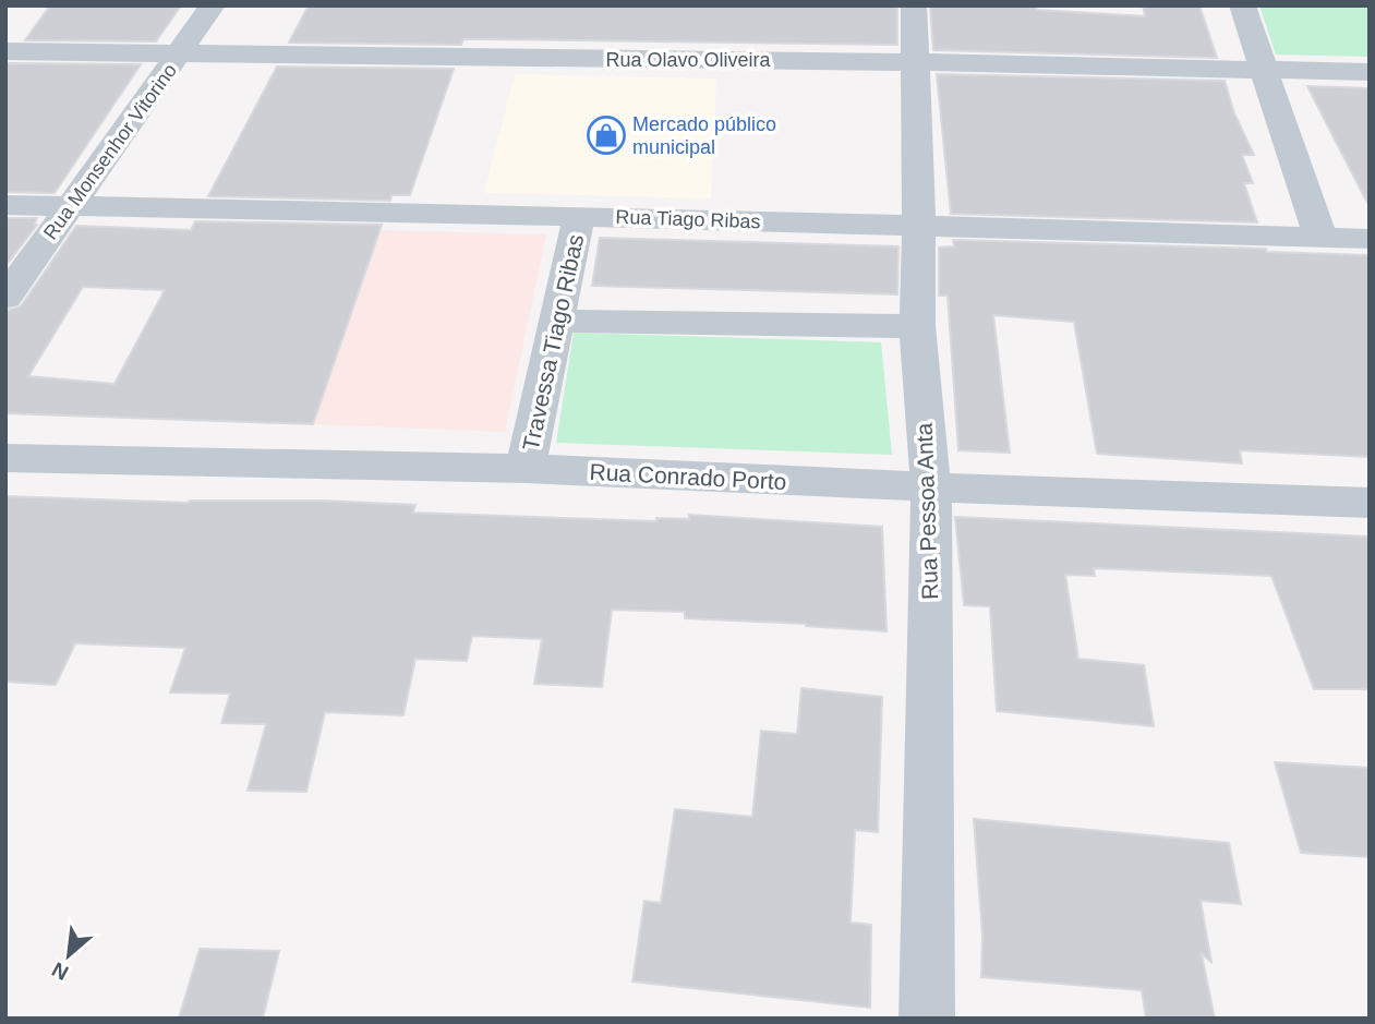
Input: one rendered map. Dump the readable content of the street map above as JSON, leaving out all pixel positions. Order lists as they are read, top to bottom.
{
  "streets": {
    "street": [
      "Rua Olavo Oliveira",
      "Rua Monsenhor Vitorino",
      "Rua Tiago Ribas",
      "Travessa Tiago Ribas",
      "Rua Conrado Porto",
      "Rua Pessoa Anta"
    ]
  },
  "crossings": [
    ["Rua Olavo Oliveira", "Rua Monsenhor Vitorino"],
    ["Rua Olavo Oliveira", "Rua Pessoa Anta"],
    ["Rua Monsenhor Vitorino", "Rua Tiago Ribas"],
    ["Rua Tiago Ribas", "Travessa Tiago Ribas"],
    ["Rua Tiago Ribas", "Rua Pessoa Anta"],
    ["Travessa Tiago Ribas", "Rua Conrado Porto"],
    ["Rua Conrado Porto", "Rua Pessoa Anta"]
  ],
  "places": {
    "shop": ["Mercado público municipal"]
  },
  "north": "bottom left"
}
